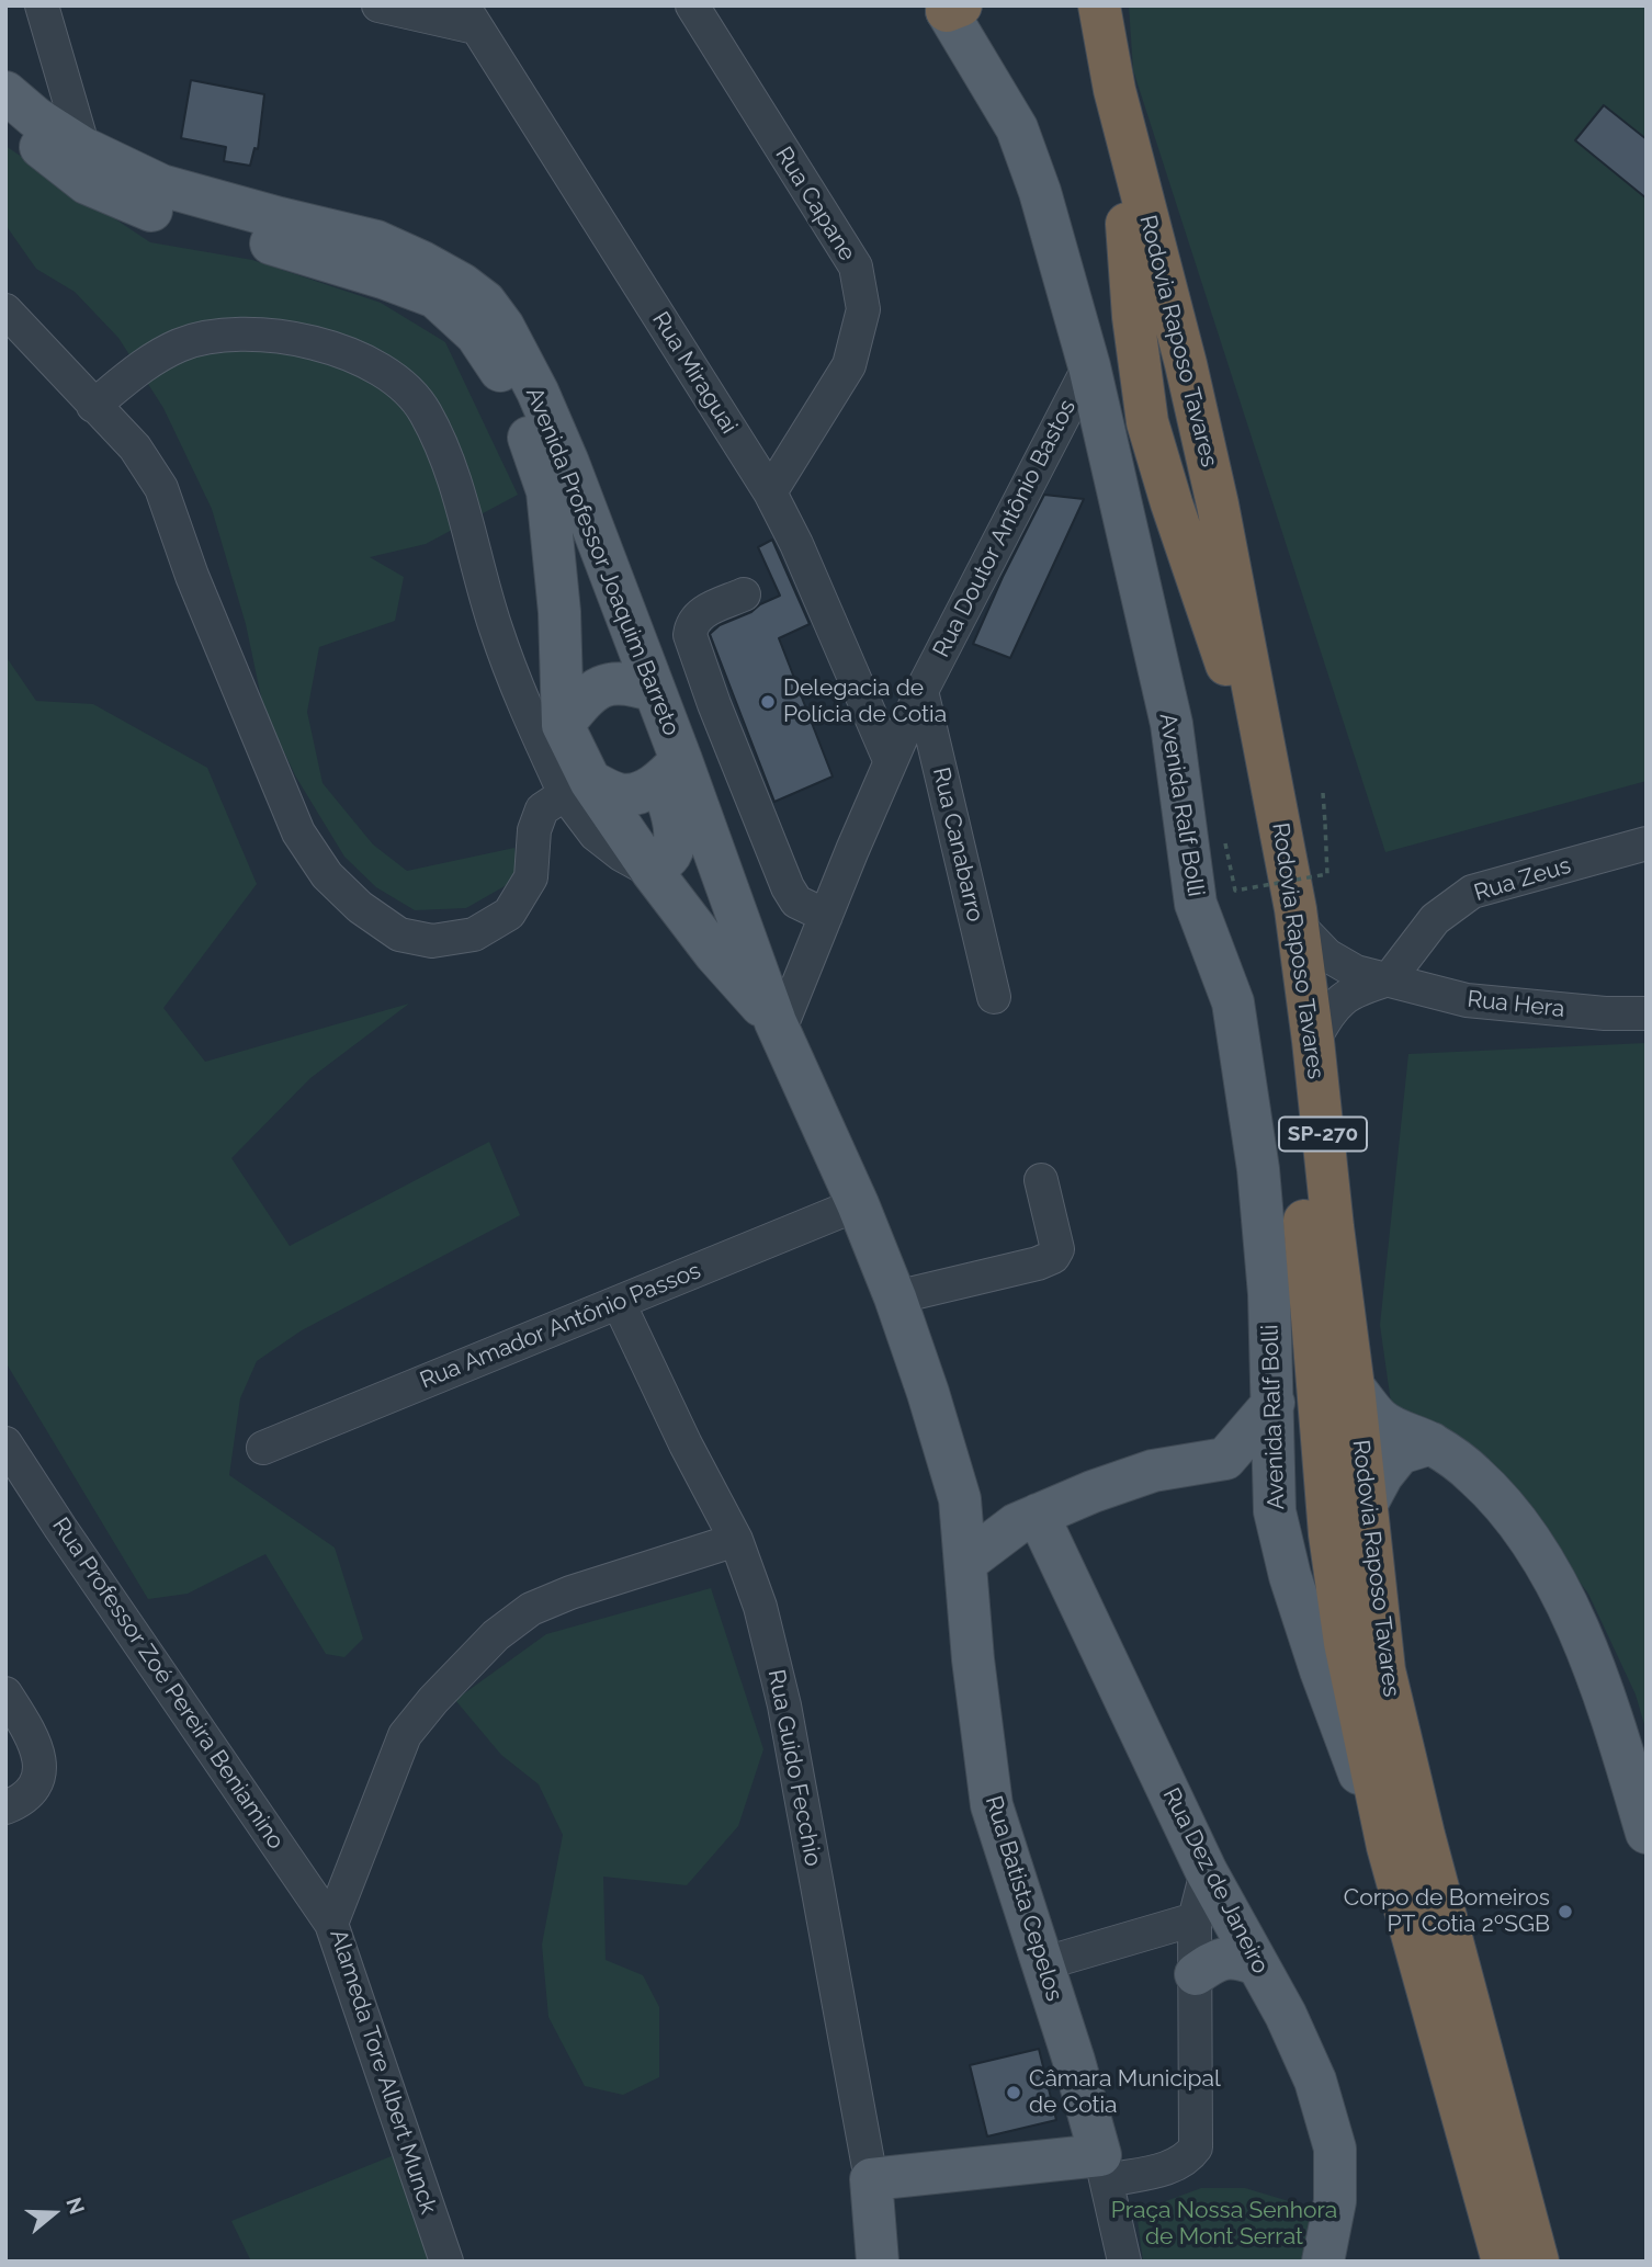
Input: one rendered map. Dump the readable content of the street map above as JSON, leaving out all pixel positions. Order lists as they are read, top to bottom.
{
  "streets": {
    "highway": ["Rodovia Raposo Tavares", "SP-270"],
    "main road": [
      "Avenida Professor Joaquim Barreto",
      "Avenida Ralf Bolli",
      "Rua Guido Fecchio",
      "Rua Dez de Janeiro",
      "Rua Batista Cepelos"
    ],
    "street": [
      "Rua Capane",
      "Rua Miraguai",
      "Rua Doutor Antônio Bastos",
      "Rua Canabarro",
      "Rua Zeus",
      "Rua Hera",
      "Rua Amador Antônio Passos",
      "Rua Professor Zoé Pereira Beniamino",
      "Alameda Tore Albert Munck"
    ]
  },
  "crossings": [
    ["Rua Capane", "Rua Miraguai"],
    ["Rodovia Raposo Tavares", "Avenida Ralf Bolli"],
    ["Rodovia Raposo Tavares", "Rua Hera"],
    ["Rua Miraguai", "Rua Doutor Antônio Bastos"],
    ["Rua Doutor Antônio Bastos", "Avenida Professor Joaquim Barreto"],
    ["Rua Doutor Antônio Bastos", "Avenida Ralf Bolli"],
    ["Rua Doutor Antônio Bastos", "Rua Canabarro"],
    ["Avenida Professor Joaquim Barreto", "Rua Amador Antônio Passos"],
    ["Avenida Professor Joaquim Barreto", "Rua Batista Cepelos"],
    ["Rua Zeus", "Rua Hera"],
    ["Rua Amador Antônio Passos", "Rua Guido Fecchio"],
    ["Rua Professor Zoé Pereira Beniamino", "Alameda Tore Albert Munck"],
    ["Rua Guido Fecchio", "Alameda Tore Albert Munck"]
  ],
  "parks": ["Praça Nossa Senhora de Mont Serrat"],
  "places": ["Delegacia de Polícia de Cotia", "Corpo de Bomeiros PT Cotia 2ºSGB", "Câmara Municipal de Cotia"],
  "north": "right"
}
